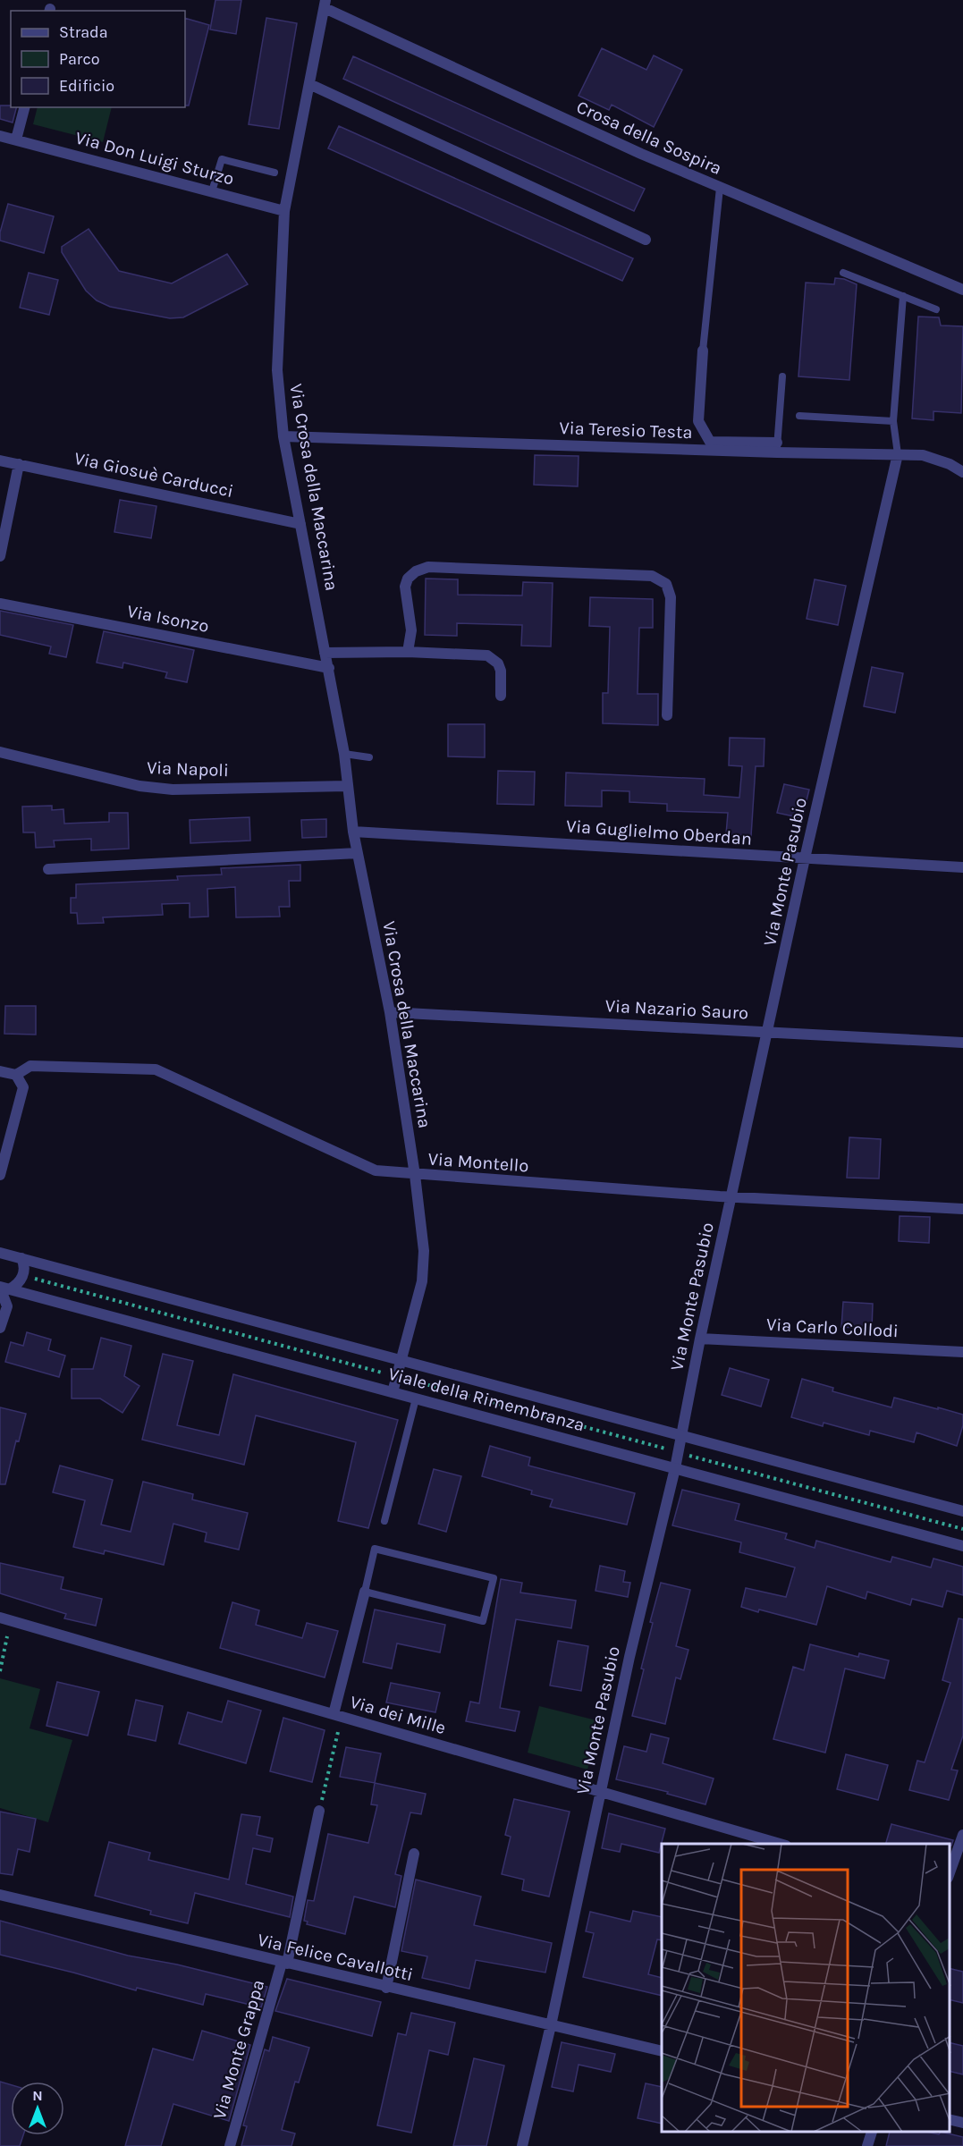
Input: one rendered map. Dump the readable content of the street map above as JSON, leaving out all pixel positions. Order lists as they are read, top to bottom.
{
  "streets": {
    "street": [
      "Crosa della Sospira",
      "Via Don Luigi Sturzo",
      "Via Teresio Testa",
      "Via Giosuè Carducci",
      "Via Crosa della Maccarina",
      "Via Isonzo",
      "Via Napoli",
      "Via Guglielmo Oberdan",
      "Via Monte Pasubio",
      "Via Nazario Sauro",
      "Via Montello",
      "Via Carlo Collodi",
      "Viale della Rimembranza",
      "Via dei Mille",
      "Via Felice Cavallotti",
      "Via Monte Grappa"
    ]
  },
  "crossings": [
    ["Crosa della Sospira", "Via Crosa della Maccarina"],
    ["Via Don Luigi Sturzo", "Via Crosa della Maccarina"],
    ["Via Teresio Testa", "Via Crosa della Maccarina"],
    ["Via Teresio Testa", "Via Monte Pasubio"],
    ["Via Giosuè Carducci", "Via Crosa della Maccarina"],
    ["Via Crosa della Maccarina", "Via Isonzo"],
    ["Via Crosa della Maccarina", "Via Napoli"],
    ["Via Crosa della Maccarina", "Via Guglielmo Oberdan"],
    ["Via Crosa della Maccarina", "Via Nazario Sauro"],
    ["Via Crosa della Maccarina", "Via Montello"],
    ["Via Crosa della Maccarina", "Viale della Rimembranza"],
    ["Via Guglielmo Oberdan", "Via Monte Pasubio"],
    ["Via Monte Pasubio", "Via Nazario Sauro"],
    ["Via Monte Pasubio", "Via Montello"],
    ["Via Monte Pasubio", "Via Carlo Collodi"],
    ["Via Monte Pasubio", "Viale della Rimembranza"],
    ["Via Monte Pasubio", "Via dei Mille"],
    ["Via Monte Pasubio", "Via Felice Cavallotti"],
    ["Via Felice Cavallotti", "Via Monte Grappa"]
  ],
  "legend": ["Strada", "Parco", "Edificio"],
  "north": "top"
}
